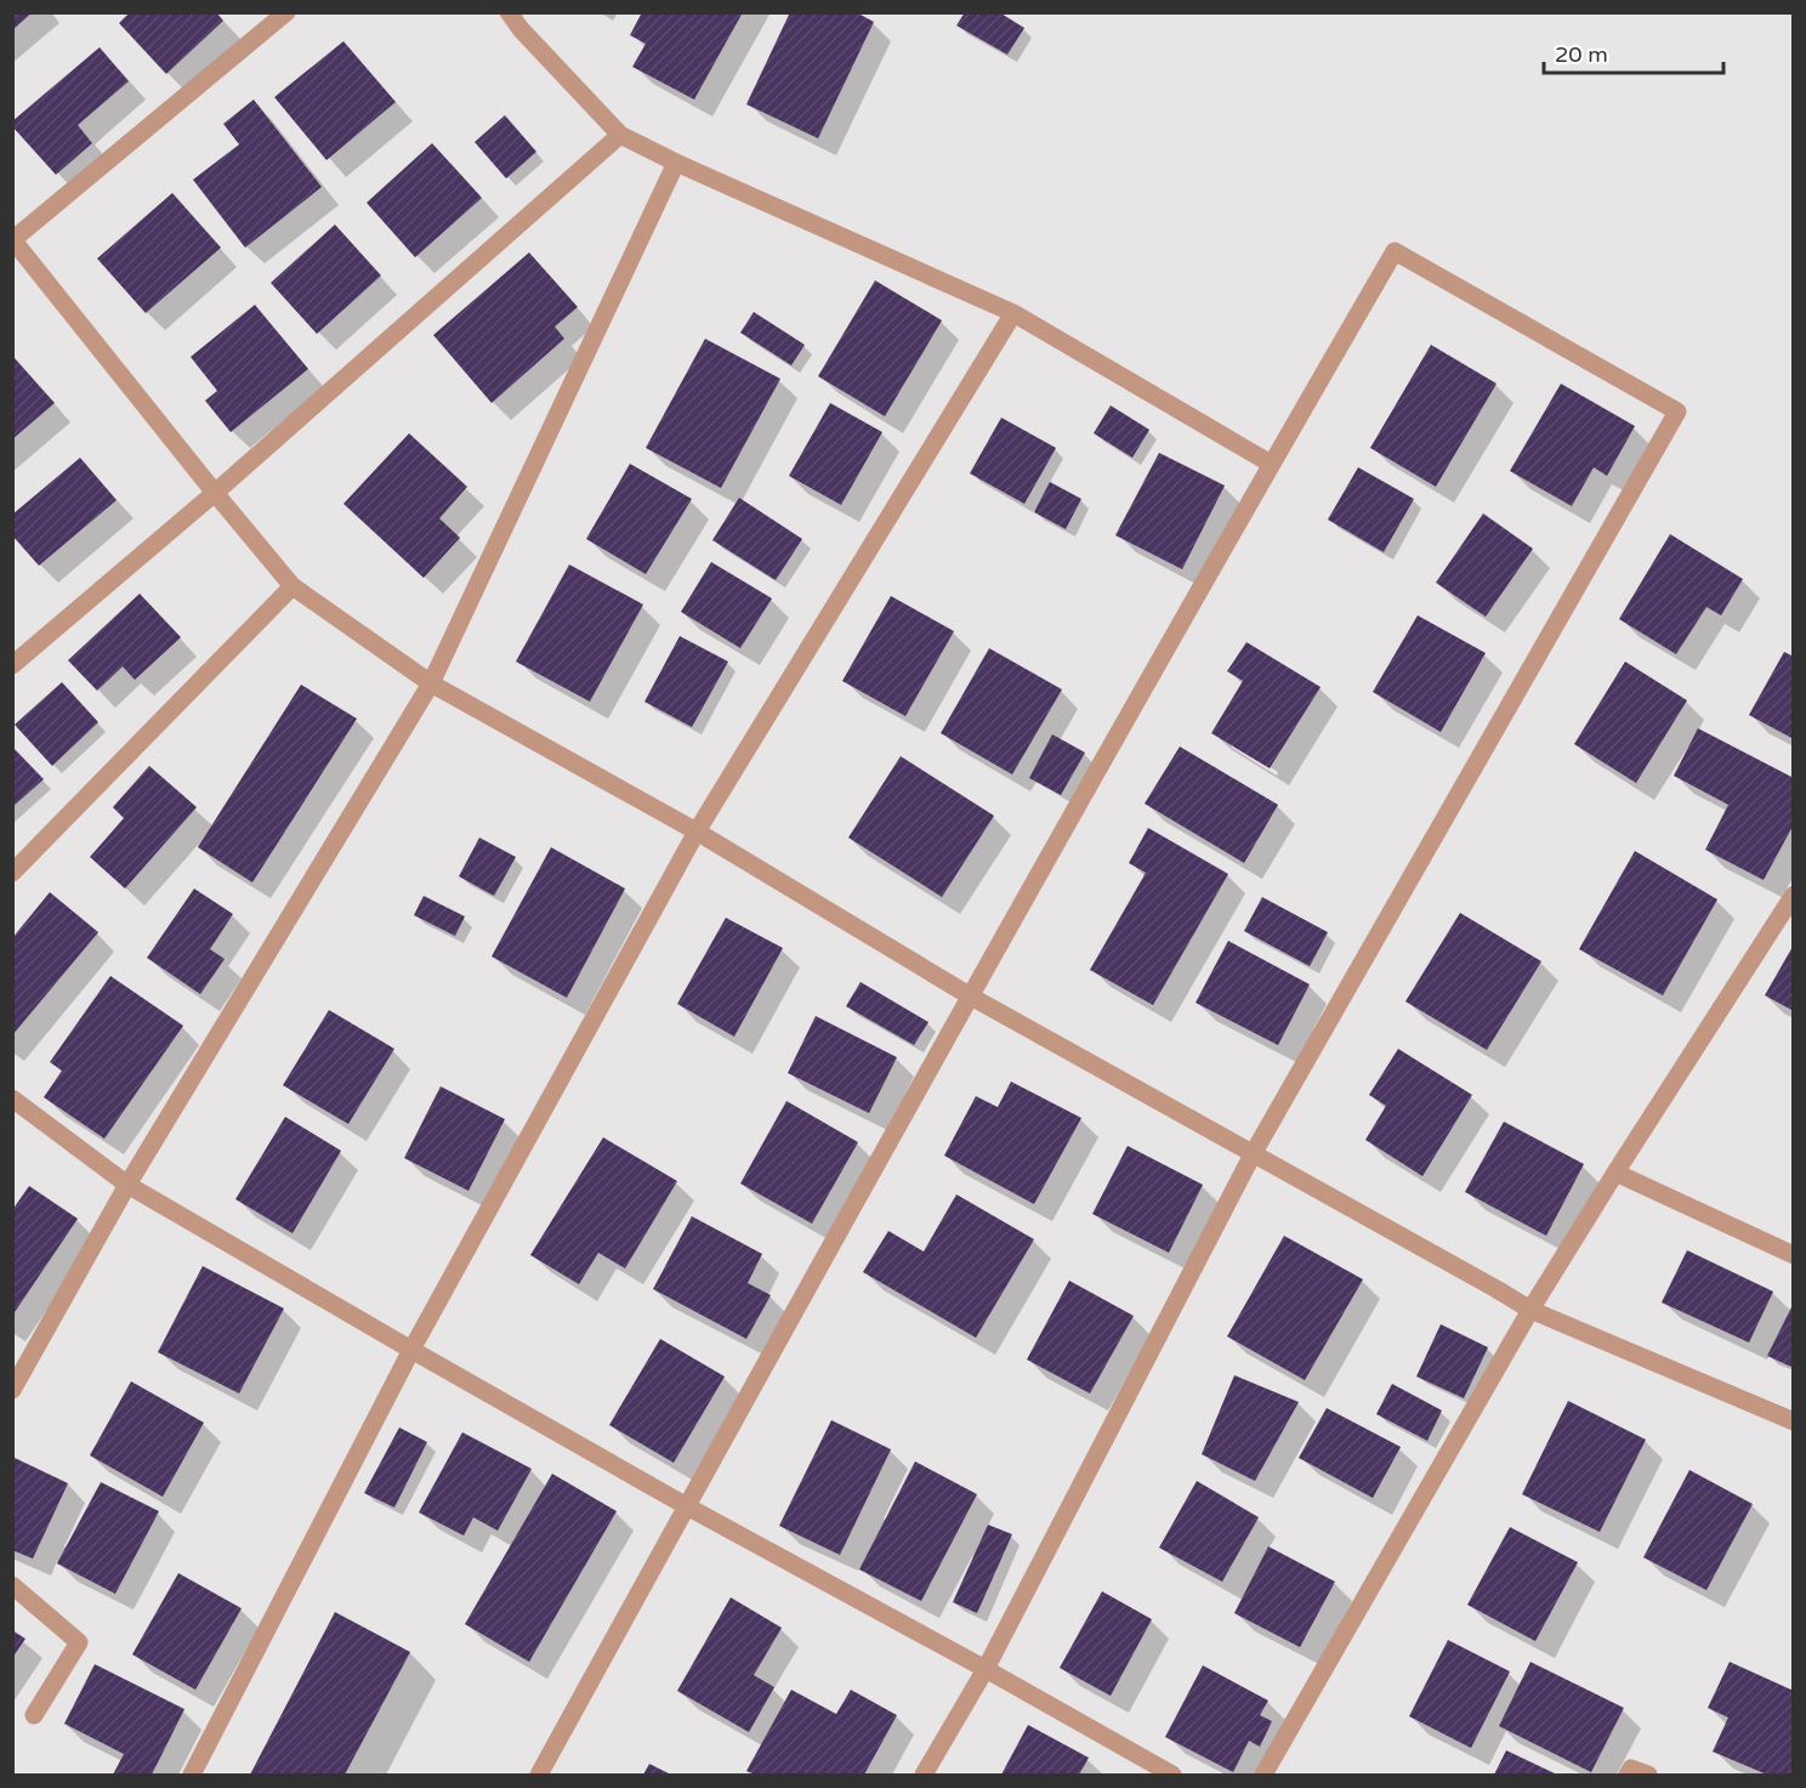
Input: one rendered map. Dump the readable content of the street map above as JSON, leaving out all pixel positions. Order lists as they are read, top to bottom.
{
  "scale_bar": "20 m"
}
